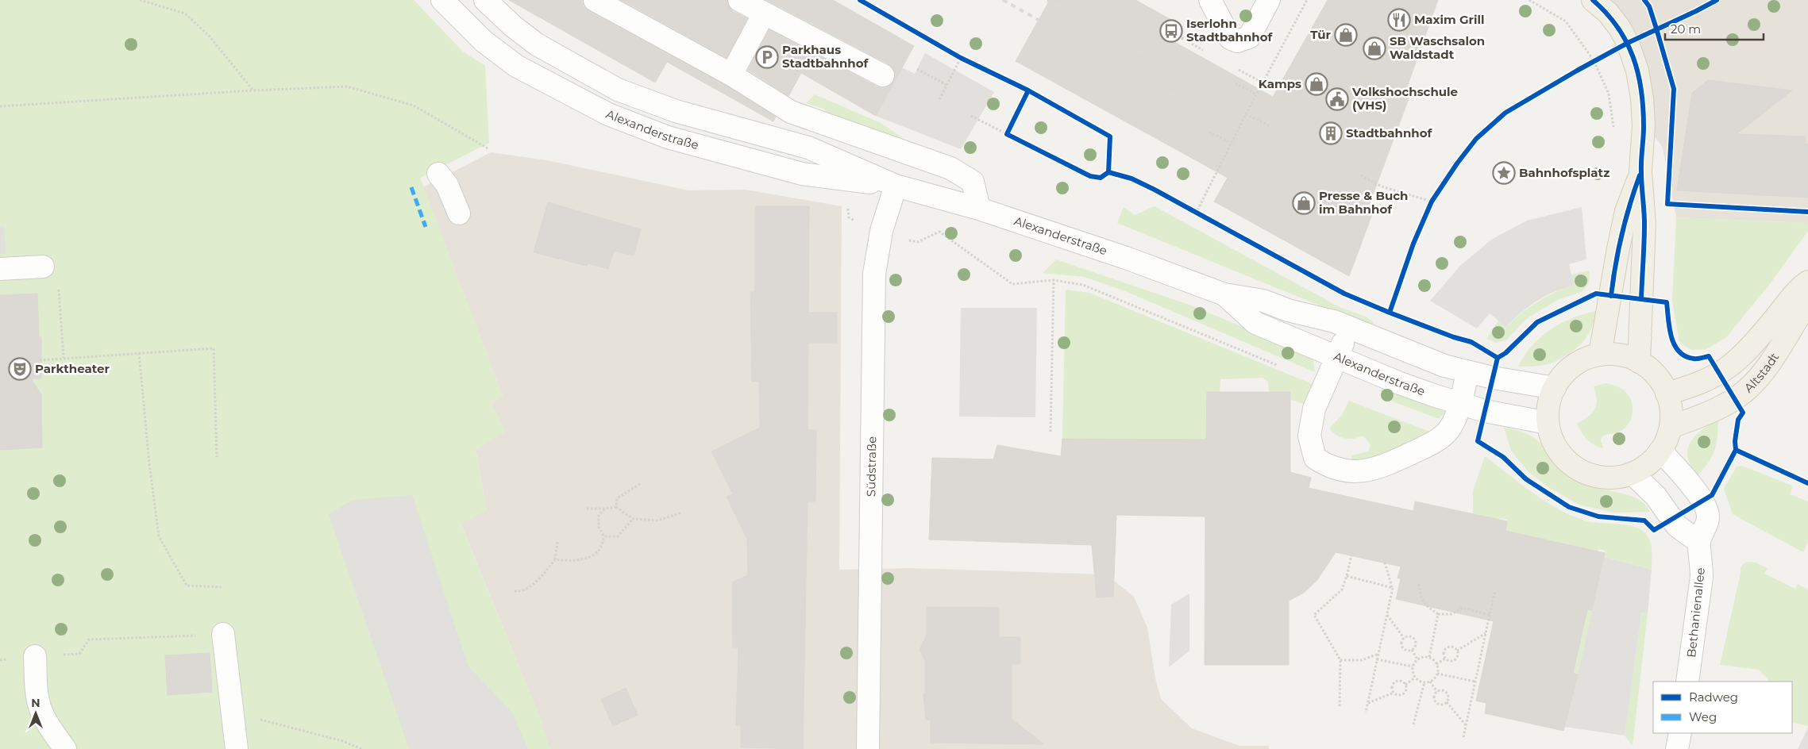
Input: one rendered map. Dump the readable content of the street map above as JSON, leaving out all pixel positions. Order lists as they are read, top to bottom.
{
  "streets": {
    "main road": ["Altstadt"],
    "street": ["Alexanderstraße", "Südstraße", "Bethanienallee"]
  },
  "crossings": [
    ["Alexanderstraße", "Altstadt"],
    ["Alexanderstraße", "Südstraße"],
    ["Alexanderstraße", "Bethanienallee"],
    ["Altstadt", "Bethanienallee"]
  ],
  "places": {
    "restaurant": ["Maxim Grill"],
    "bus stop": ["Iserlohn Stadtbahnhof"],
    "shop": [
      "Tür",
      "SB Waschsalon Waldstadt",
      "Kamps",
      "Presse & Buch im Bahnhof"
    ],
    "parking": ["Parkhaus Stadtbahnhof"],
    "public building": ["Volkshochschule (VHS)"],
    "building": ["Stadtbahnhof"],
    "place": ["Bahnhofsplatz"],
    "theatre": ["Parktheater"]
  },
  "legend": ["Radweg", "Weg"],
  "scale_bar": "20 m",
  "north": "top"
}
